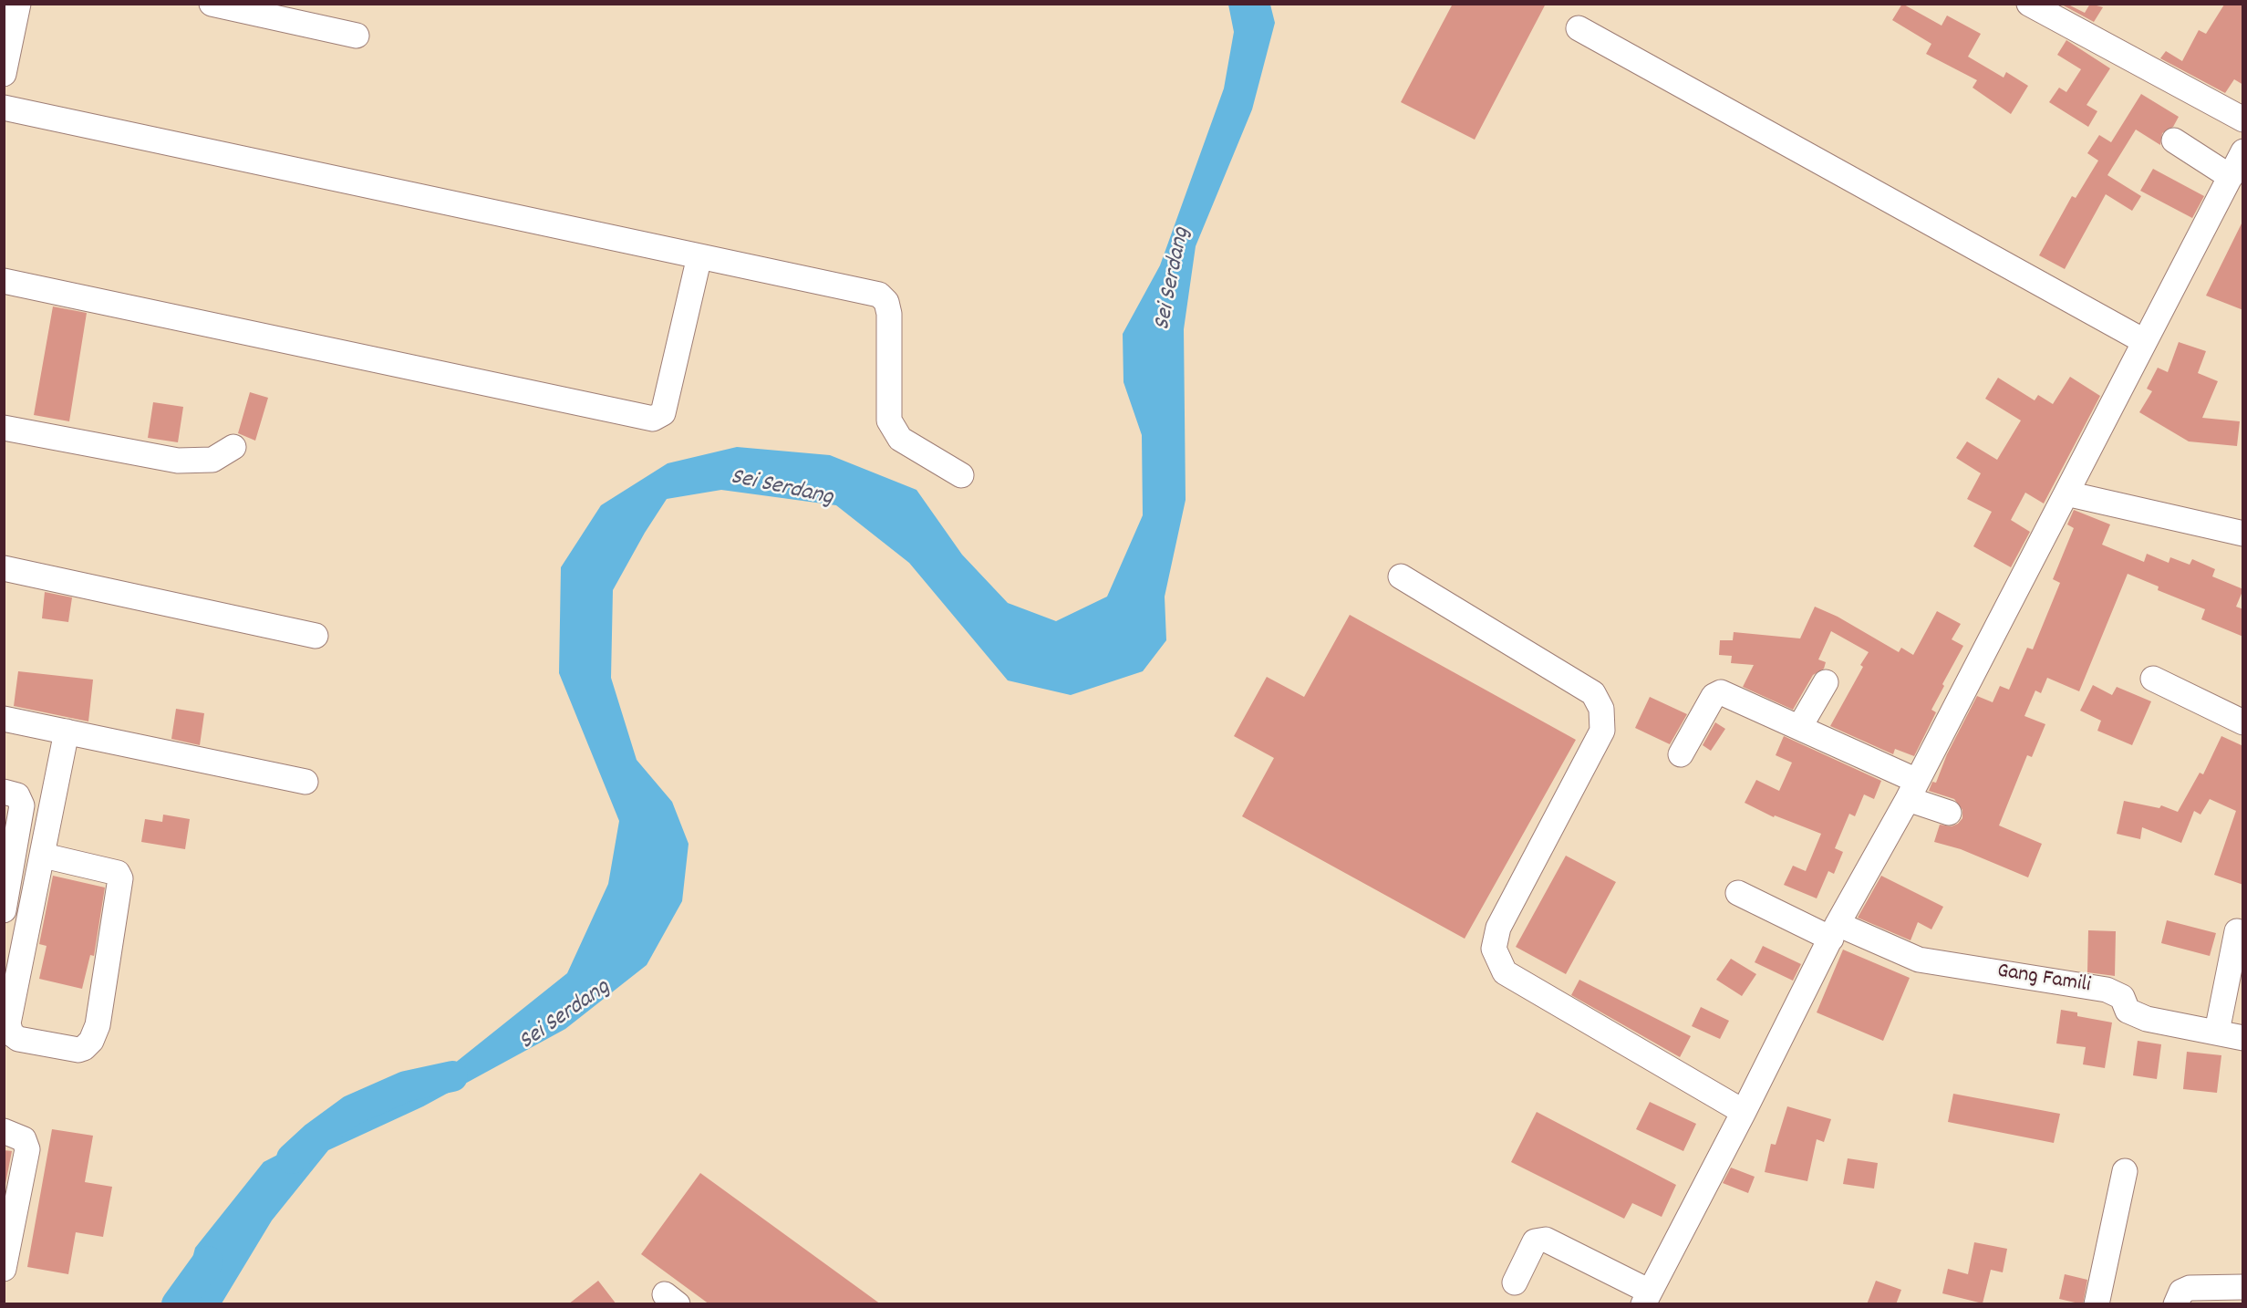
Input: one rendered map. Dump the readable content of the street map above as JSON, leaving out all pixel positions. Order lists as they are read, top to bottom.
{
  "streets": {
    "street": ["Gang Famili"]
  },
  "water": ["Sei Serdang"]
}
